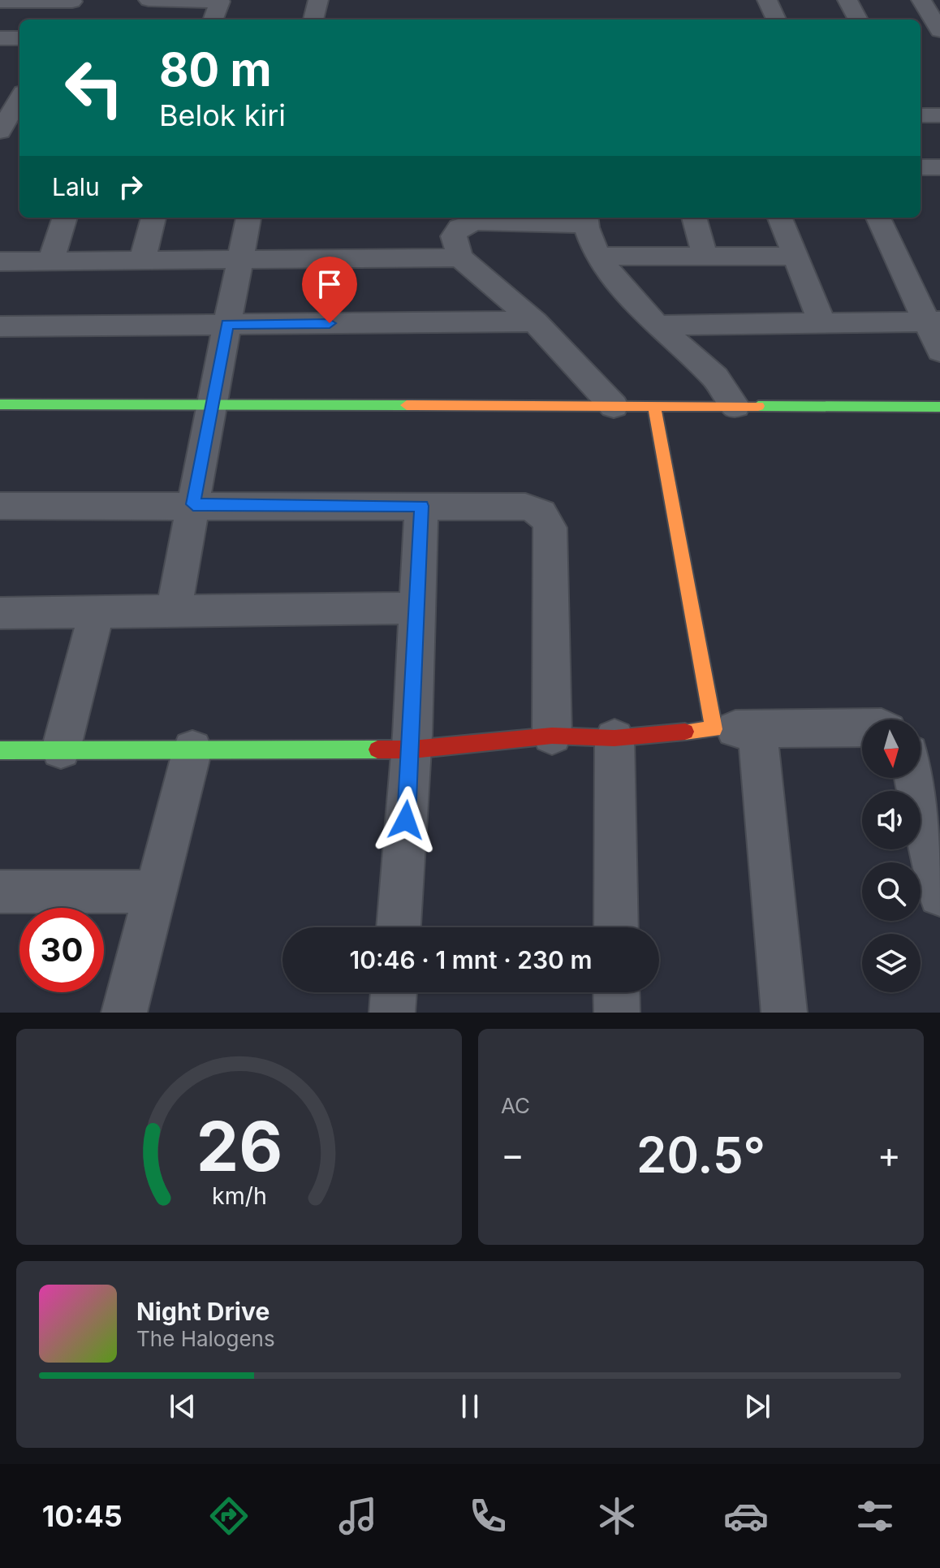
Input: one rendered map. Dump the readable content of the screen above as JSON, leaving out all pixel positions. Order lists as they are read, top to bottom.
{
  "north": "bottom",
  "page": {
    "turn": ["80 m", "Belok kiri"],
    "then": "Lalu",
    "limit": "30",
    "trip": "10:46 · 1 mnt · 230 m",
    "tile": "AC",
    "heat": ["−", "20.5°", "+"],
    "song": ["Night Drive", "The Halogens"],
    "tabs": "10:45",
    "gauge": ["26", "km/h"]
  }
}
